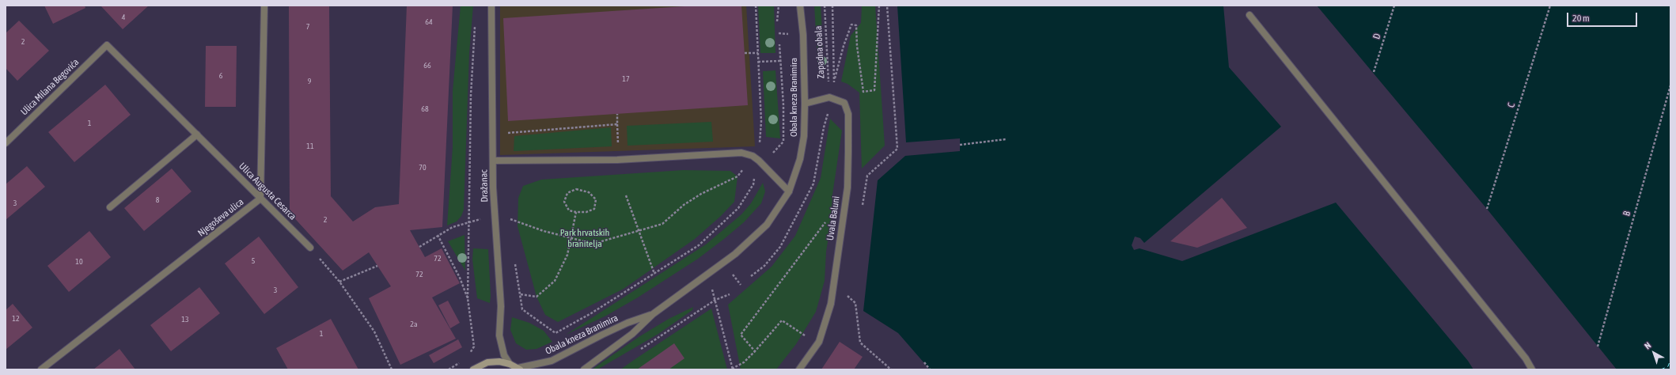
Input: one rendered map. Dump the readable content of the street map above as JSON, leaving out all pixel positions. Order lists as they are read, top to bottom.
{
  "streets": {
    "street": [
      "Ulica Milana Begovića",
      "Obala kneza Branimira",
      "Dražanac",
      "Ulica Augusta Cesarca",
      "Njegoševa ulica",
      "Uvala Baluni"
    ],
    "path": [
      "D",
      "Zapadna obala",
      "C",
      "B"
    ]
  },
  "crossings": [
    ["Zapadna obala", "Uvala Baluni"],
    ["Ulica Milana Begovića", "Ulica Augusta Cesarca"],
    ["Ulica Augusta Cesarca", "Njegoševa ulica"]
  ],
  "parks": ["Park hrvatskih branitelja"],
  "house_numbers": [
    "4",
    "64",
    "7",
    "2",
    "66",
    "6",
    "17",
    "9",
    "68",
    "1",
    "11",
    "70",
    "8",
    "3",
    "2",
    "72",
    "5",
    "10",
    "72",
    "3",
    "12",
    "13",
    "2a",
    "1"
  ],
  "scale_bar": "20 m",
  "north": "top left"
}
